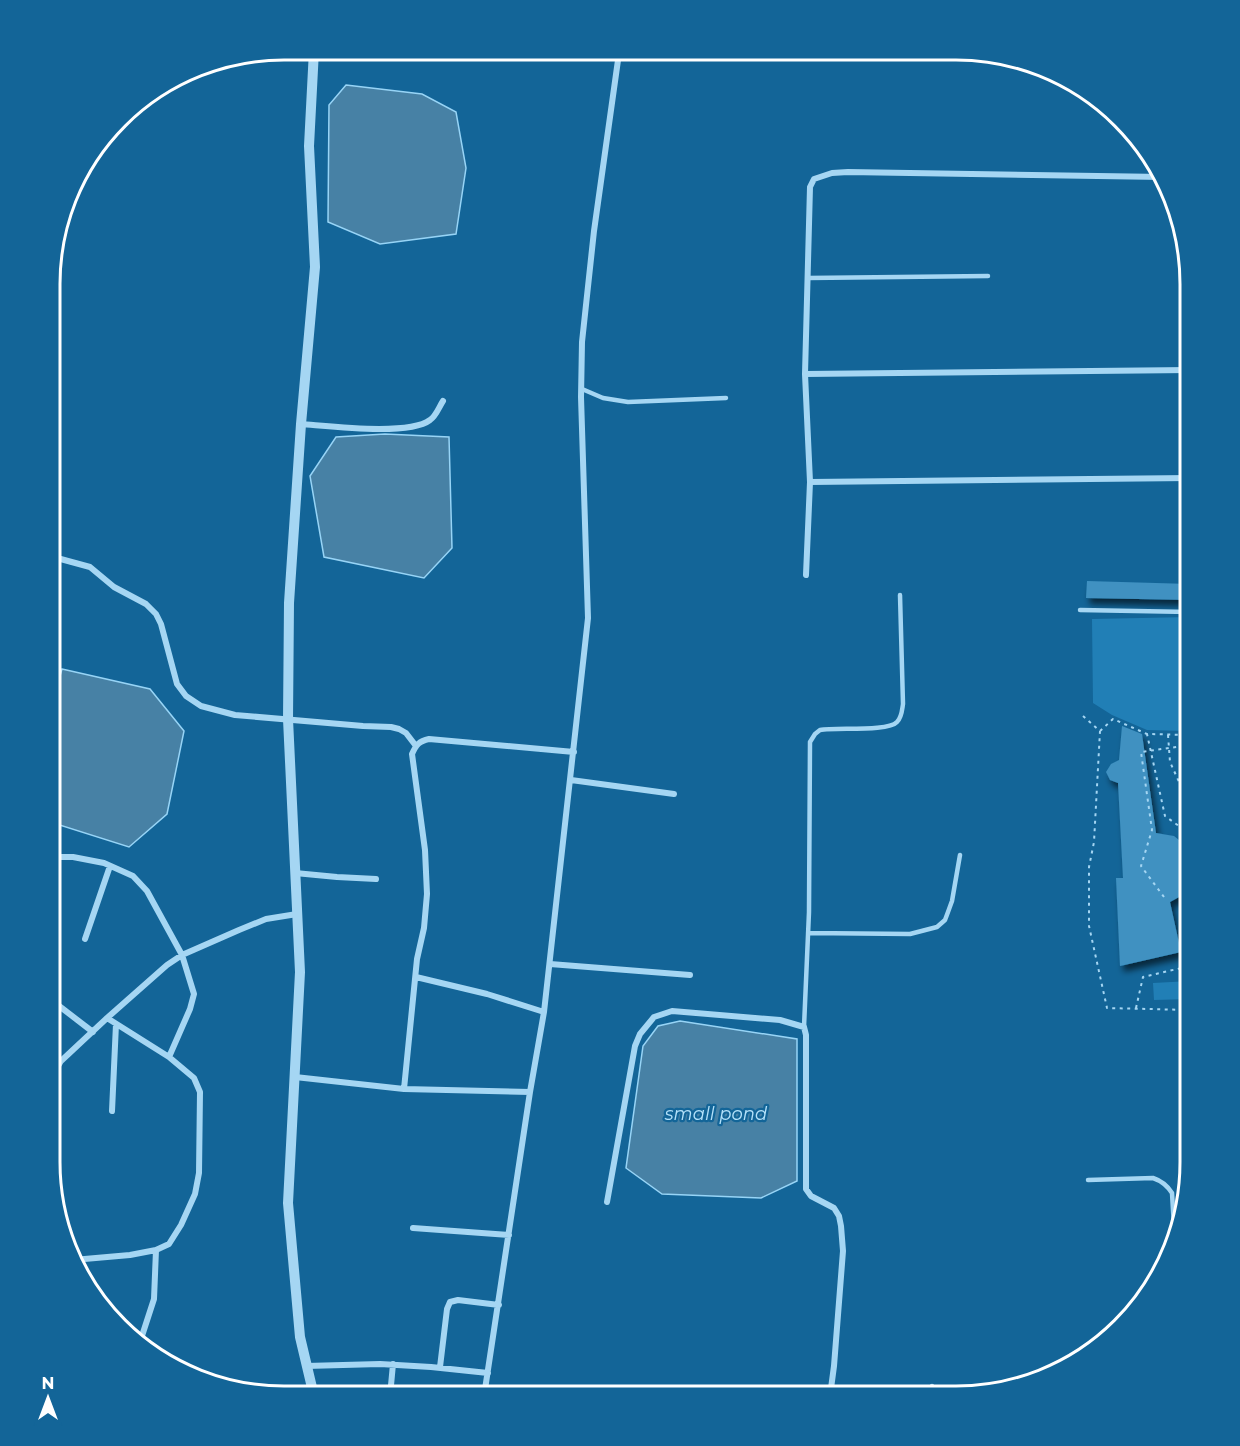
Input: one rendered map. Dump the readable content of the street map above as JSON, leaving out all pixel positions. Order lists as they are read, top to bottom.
{
  "water": ["small pond"],
  "north": "top"
}
